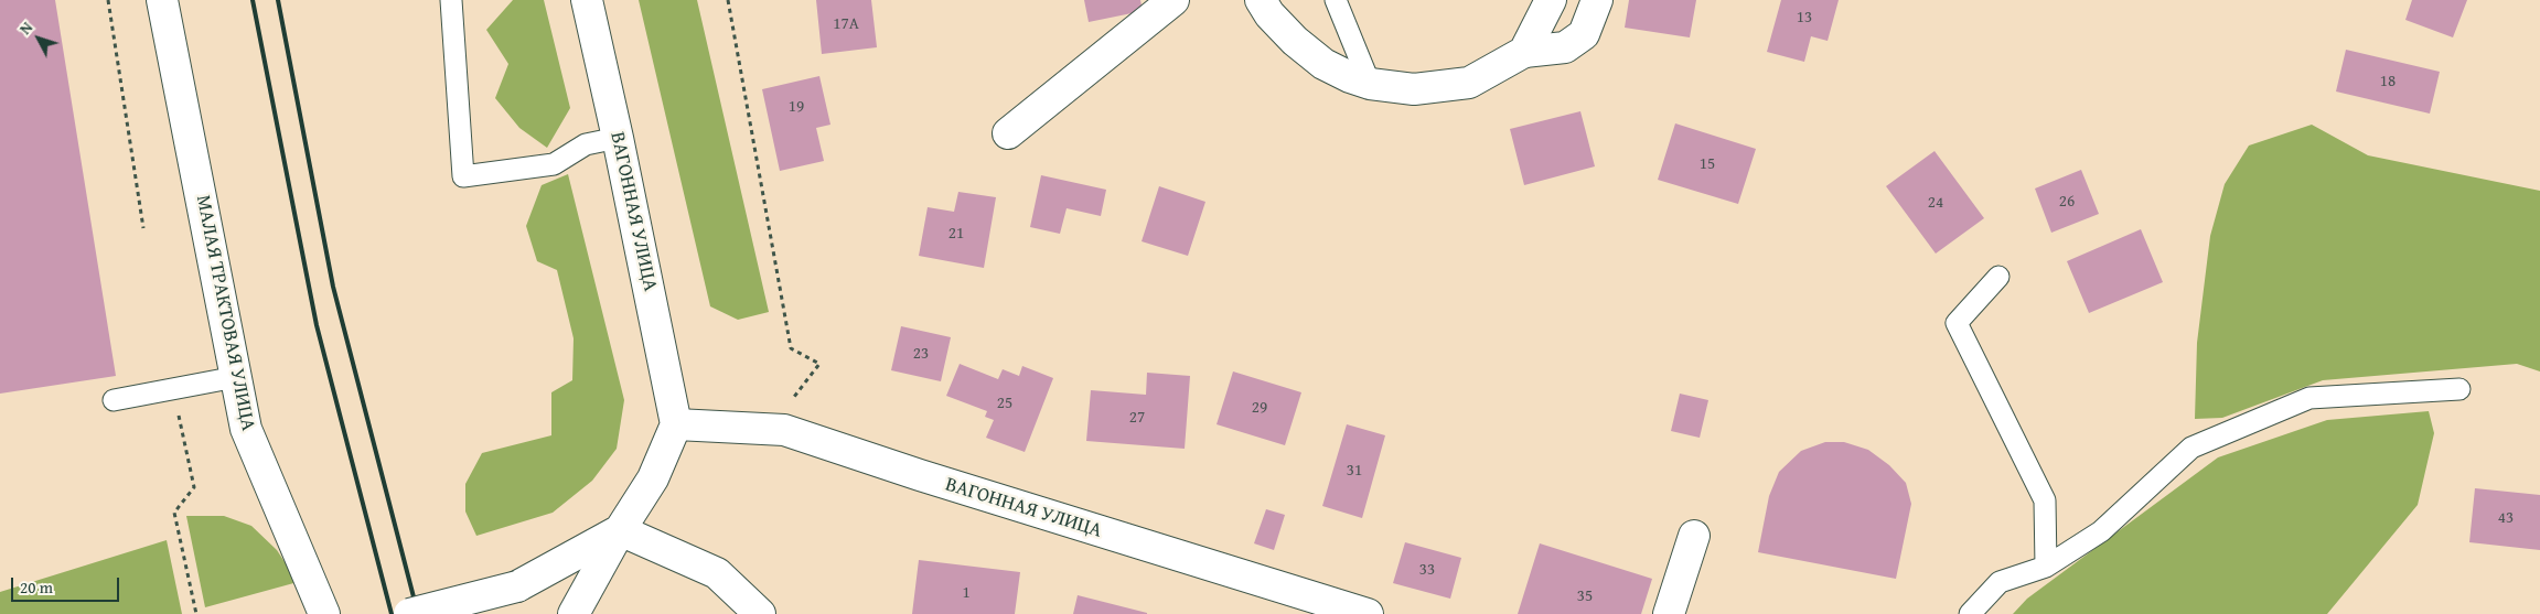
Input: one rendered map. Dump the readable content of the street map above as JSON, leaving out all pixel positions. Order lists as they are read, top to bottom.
{
  "streets": {
    "street": ["ВАГОННАЯ УЛИЦА", "МАЛАЯ ТРАКТОВАЯ УЛИЦА"]
  },
  "house_numbers": [
    "13",
    "17А",
    "18",
    "19",
    "15",
    "26",
    "24",
    "21",
    "23",
    "25",
    "29",
    "27",
    "31",
    "43",
    "33",
    "1",
    "35"
  ],
  "scale_bar": "20 m",
  "north": "top left"
}
